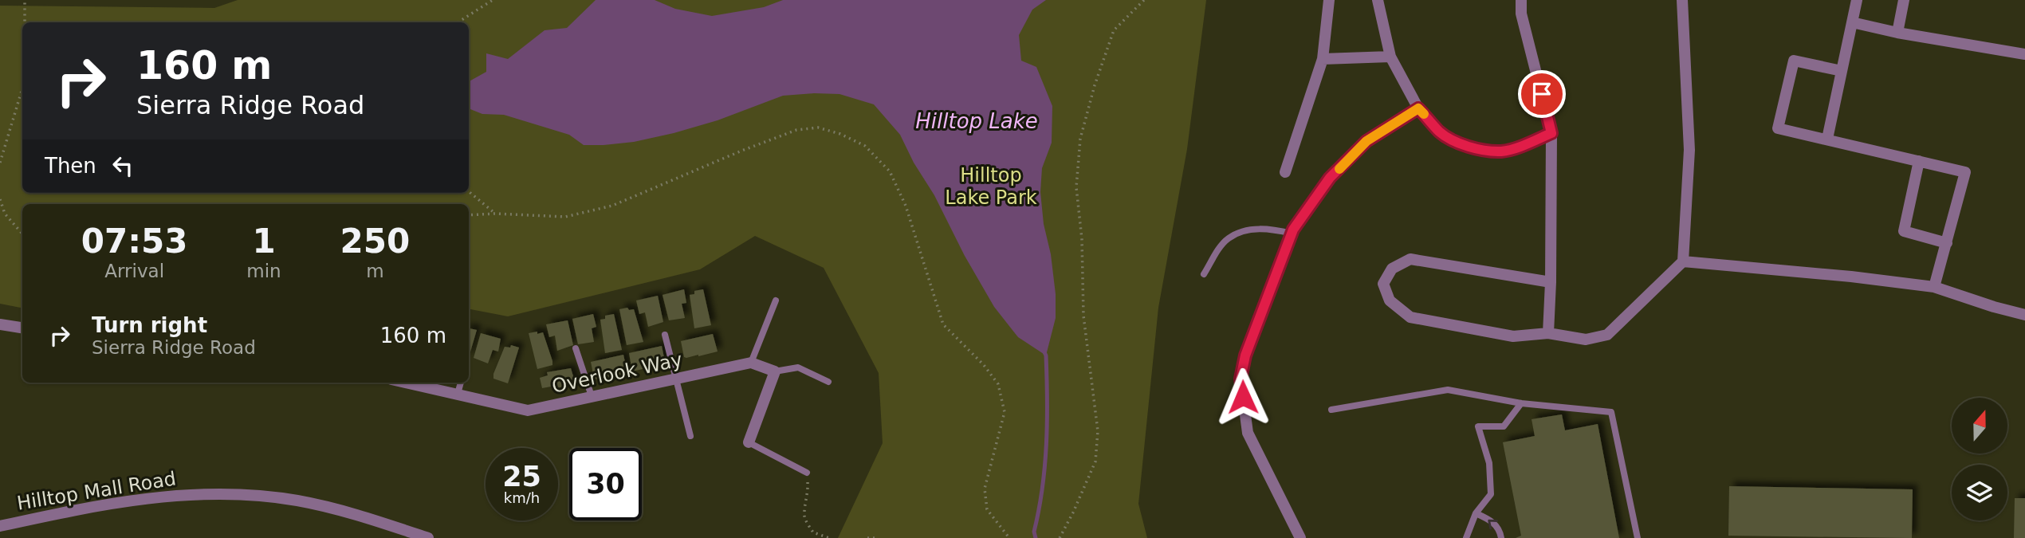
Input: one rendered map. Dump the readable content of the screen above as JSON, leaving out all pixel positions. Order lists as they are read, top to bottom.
{
  "streets": {
    "street": ["Overlook Way", "Hilltop Mall Road"]
  },
  "water": ["Hilltop Lake"],
  "parks": ["Hilltop Lake Park"],
  "north": "top",
  "page": {
    "turn": ["160 m", "Sierra Ridge Road"],
    "then": "Then",
    "eta": [
      "07:53",
      "Arrival",
      "1",
      "min",
      "250",
      "m"
    ],
    "list": [
      {
        "name": "Turn right",
        "note": "Sierra Ridge Road",
        "value": "160 m"
      }
    ],
    "speed": "25 km/h",
    "limit": "30"
  }
}
